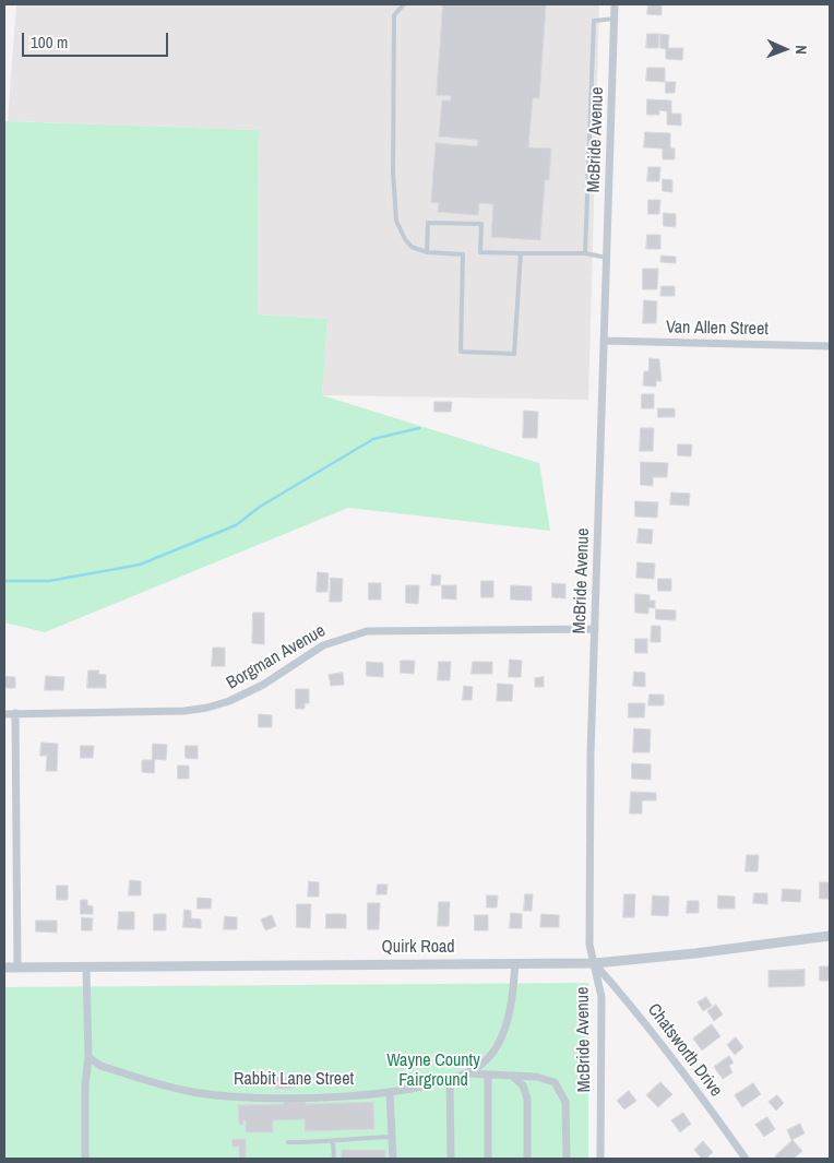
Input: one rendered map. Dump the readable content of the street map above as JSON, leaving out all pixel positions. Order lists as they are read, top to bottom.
{
  "streets": {
    "street": [
      "McBride Avenue",
      "Van Allen Street",
      "Borgman Avenue",
      "Quirk Road",
      "Chatsworth Drive",
      "Rabbit Lane Street"
    ]
  },
  "crossings": [
    ["McBride Avenue", "Van Allen Street"],
    ["McBride Avenue", "Borgman Avenue"],
    ["McBride Avenue", "Quirk Road"],
    ["McBride Avenue", "Chatsworth Drive"],
    ["Quirk Road", "Chatsworth Drive"],
    ["Quirk Road", "Rabbit Lane Street"]
  ],
  "parks": ["Wayne County Fairground"],
  "scale_bar": "100 m",
  "north": "right"
}
